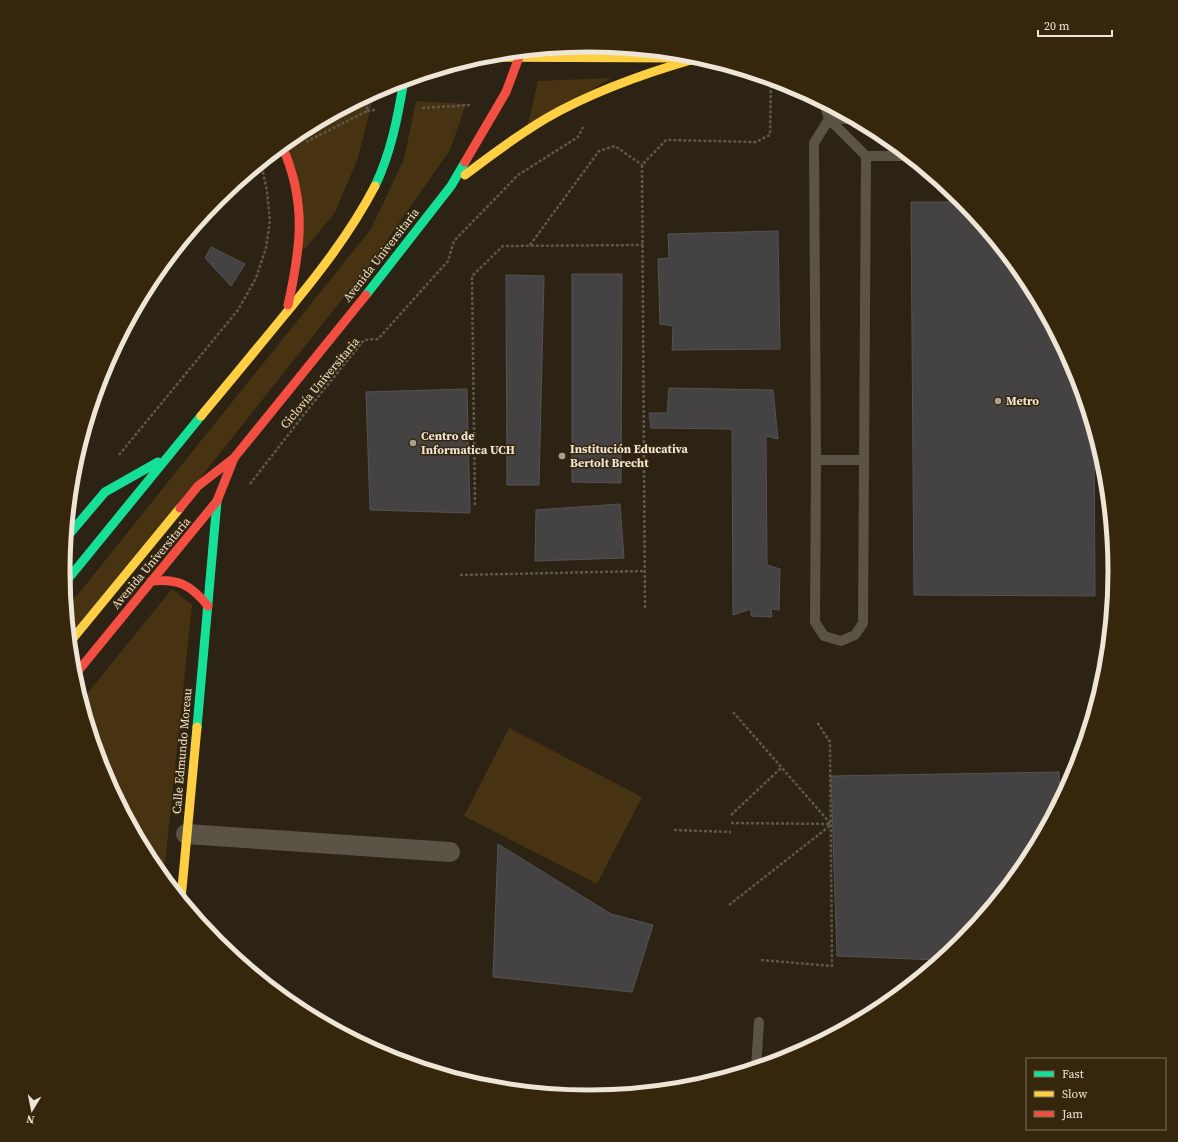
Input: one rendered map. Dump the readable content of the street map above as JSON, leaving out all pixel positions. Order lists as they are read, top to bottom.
{
  "streets": {
    "main road": ["Avenida Universitaria", "Calle Edmundo Moreau"],
    "path": ["Ciclovía Universitaria"]
  },
  "crossings": [
    ["Avenida Universitaria", "Calle Edmundo Moreau"]
  ],
  "places": ["Metro", "Centro de Informatica UCH", "Institución Educativa Bertolt Brecht"],
  "legend": ["Fast", "Slow", "Jam"],
  "scale_bar": "20 m",
  "north": "bottom"
}
